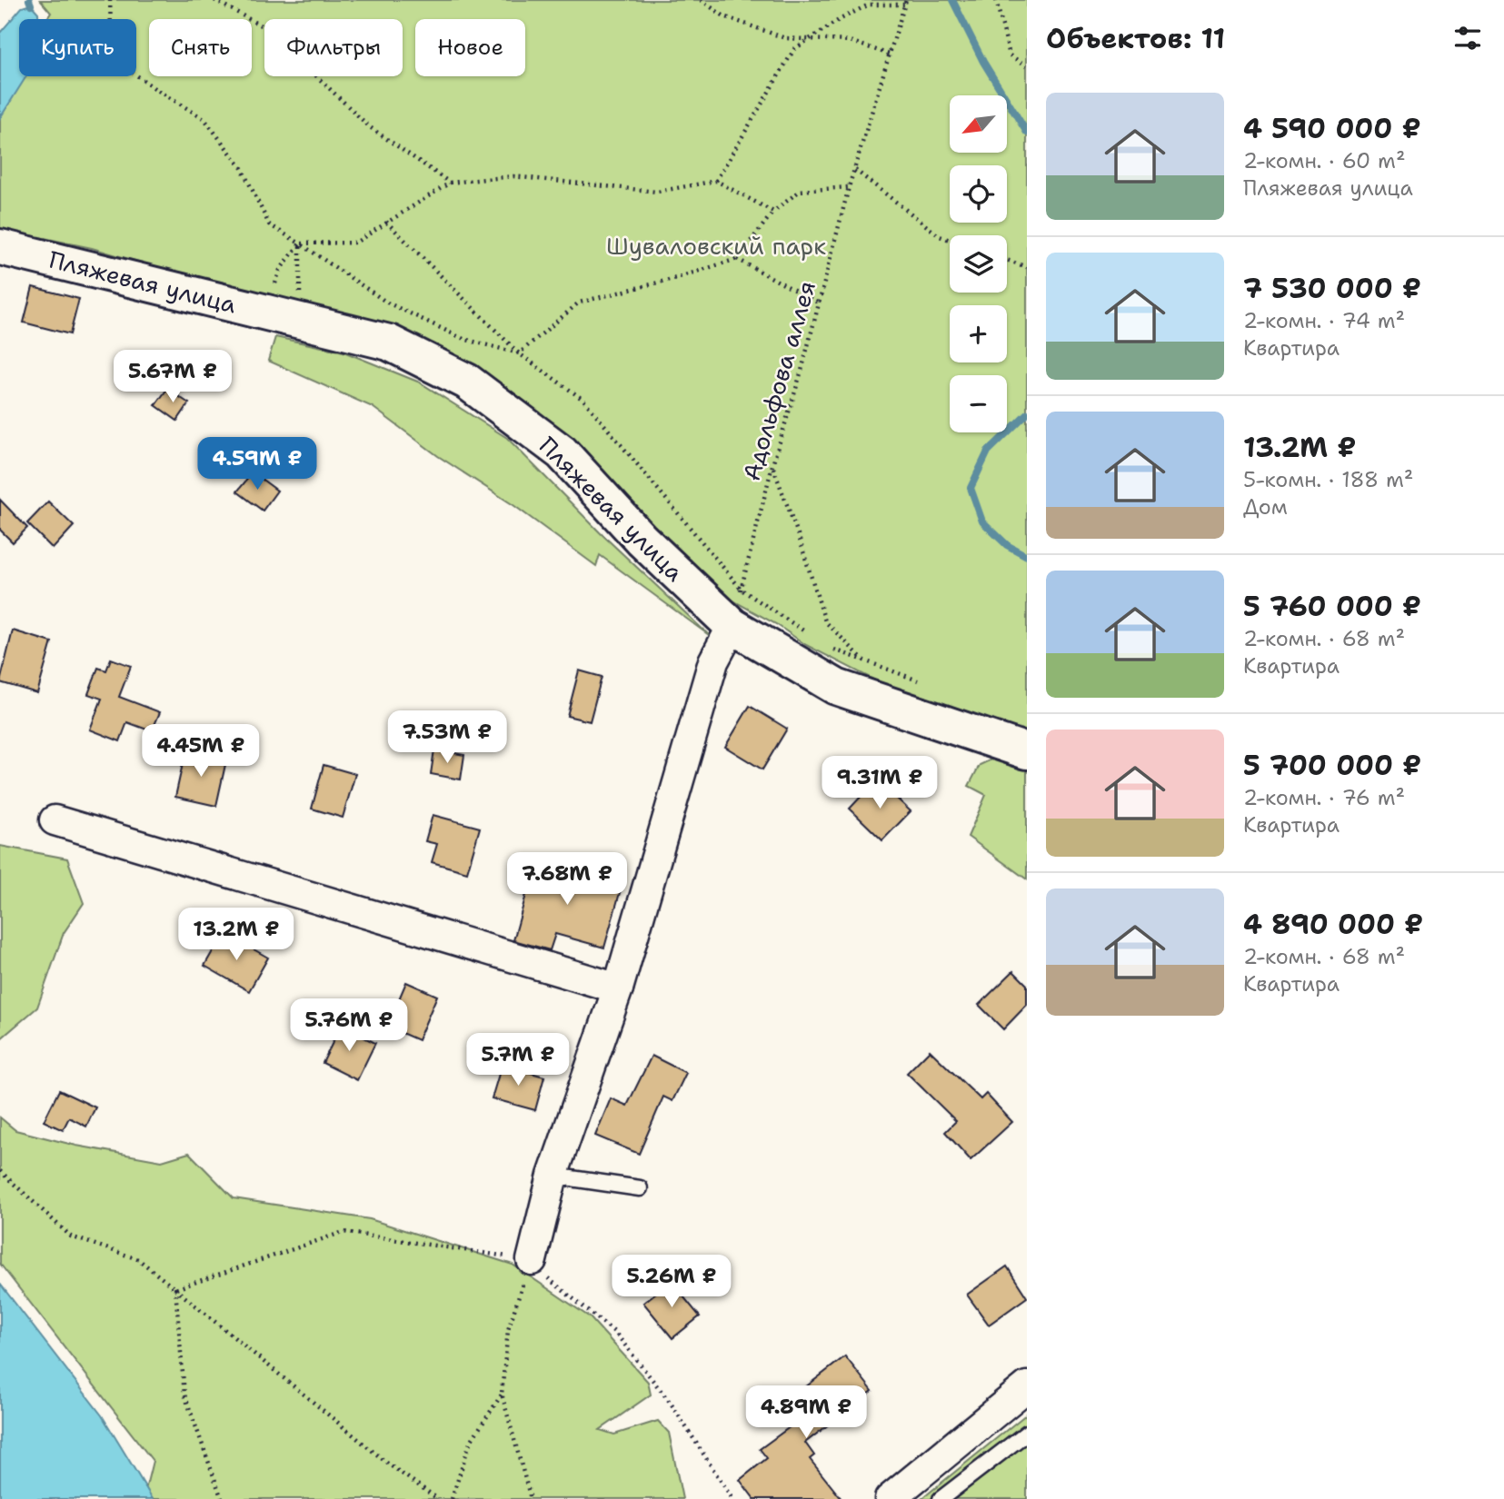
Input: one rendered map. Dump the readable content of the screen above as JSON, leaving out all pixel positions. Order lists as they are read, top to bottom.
{
  "streets": {
    "street": ["Пляжевая улица"],
    "path": ["Адольфова аллея"]
  },
  "crossings": [
    ["Пляжевая улица", "Адольфова аллея"]
  ],
  "parks": ["Шуваловский парк"],
  "north": "bottom left",
  "page": {
    "heading": "Объектов: 11",
    "chip": [
      "Купить",
      "Снять",
      "Фильтры",
      "Новое"
    ],
    "list": [
      {
        "name": "4 590 000 ₽",
        "note": "2-комн. · 60 m² · Пляжевая улица"
      },
      {
        "name": "7 530 000 ₽",
        "note": "2-комн. · 74 m² · Квартира"
      },
      {
        "name": "13.2M ₽",
        "note": "5-комн. · 188 m² · Дом"
      },
      {
        "name": "5 760 000 ₽",
        "note": "2-комн. · 68 m² · Квартира"
      },
      {
        "name": "5 700 000 ₽",
        "note": "2-комн. · 76 m² · Квартира"
      },
      {
        "name": "4 890 000 ₽",
        "note": "2-комн. · 68 m² · Квартира"
      }
    ],
    "map_buttons": ["+", "−"],
    "price": [
      "5.67M ₽",
      "4.59M ₽",
      "7.53M ₽",
      "4.45M ₽",
      "9.31M ₽",
      "7.68M ₽",
      "13.2M ₽",
      "5.76M ₽",
      "5.7M ₽",
      "5.26M ₽",
      "4.89M ₽"
    ]
  }
}
